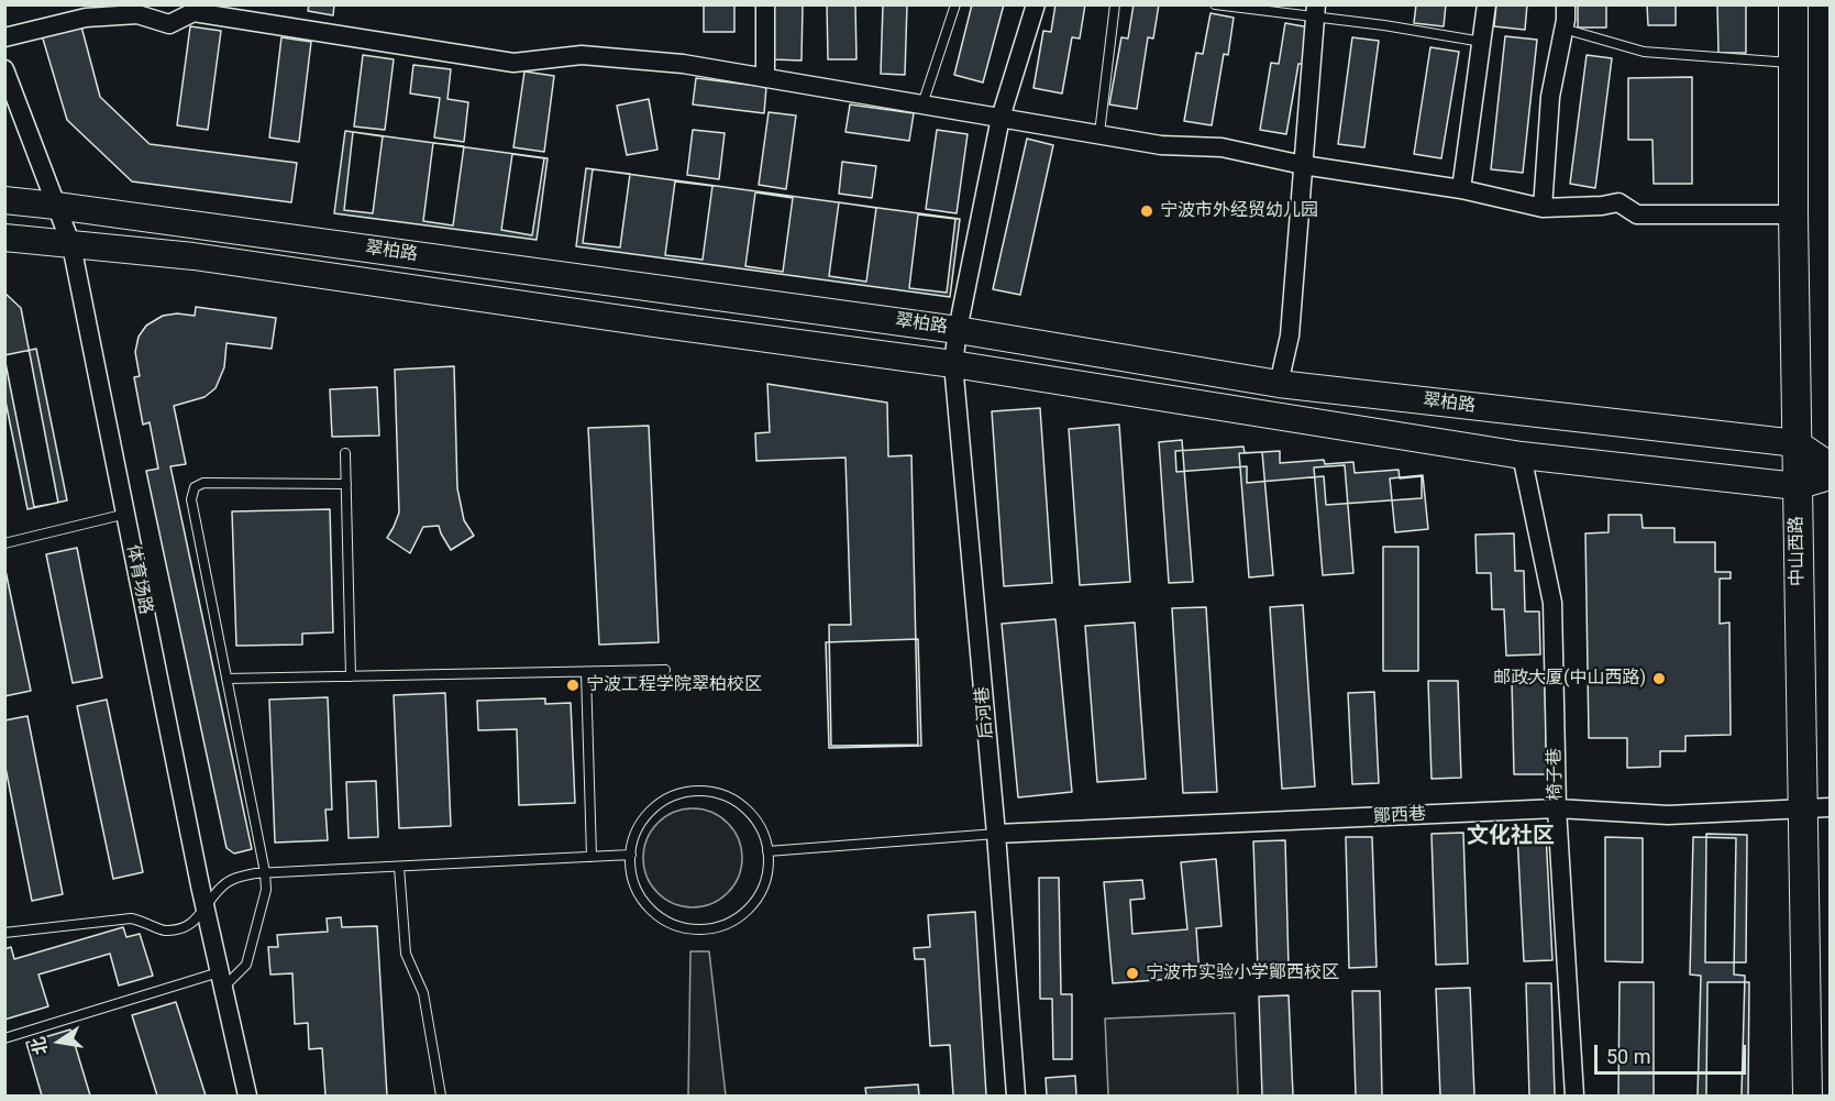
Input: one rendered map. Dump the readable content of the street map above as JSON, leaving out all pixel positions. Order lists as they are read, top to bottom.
{
  "streets": {
    "main road": ["翠柏路", "中山西路"],
    "street": [
      "体育场路",
      "后河巷",
      "椅子巷",
      "鄮西巷"
    ]
  },
  "crossings": [
    ["翠柏路", "中山西路"],
    ["翠柏路", "体育场路"],
    ["翠柏路", "后河巷"],
    ["翠柏路", "椅子巷"],
    ["中山西路", "鄮西巷"],
    ["后河巷", "鄮西巷"],
    ["椅子巷", "鄮西巷"]
  ],
  "districts": ["文化社区"],
  "places": [
    "宁波市外经贸幼儿园",
    "邮政大厦(中山西路)",
    "宁波工程学院翠柏校区",
    "宁波市实验小学鄮西校区"
  ],
  "scale_bar": "50 m",
  "north": "left"
}
